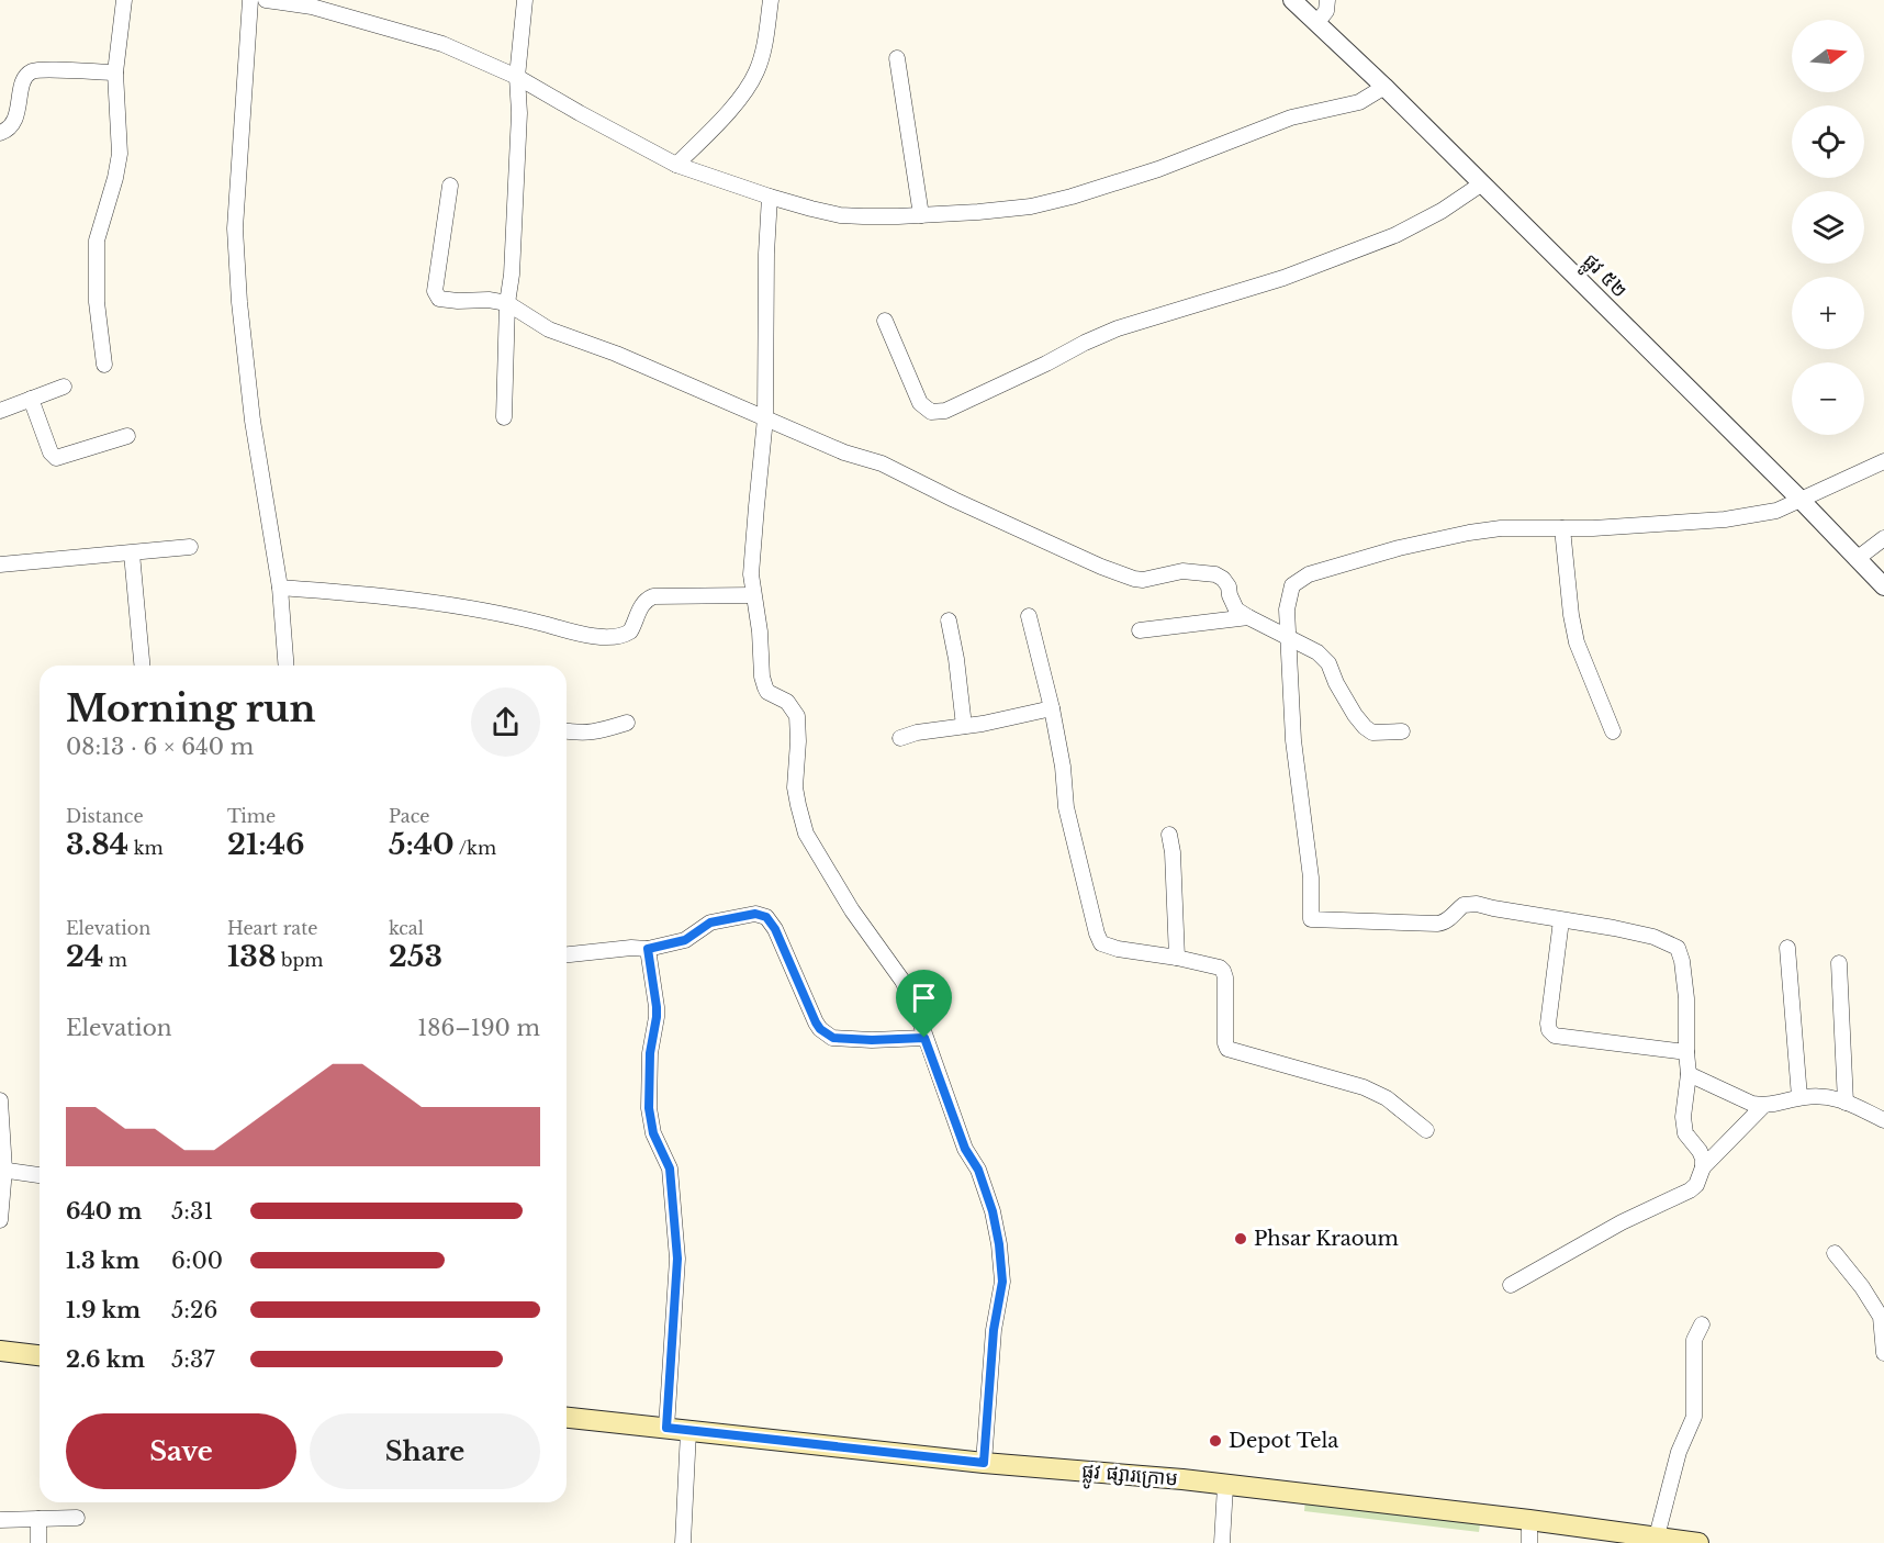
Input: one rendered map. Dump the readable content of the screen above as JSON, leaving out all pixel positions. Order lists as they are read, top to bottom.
{
  "streets": {
    "main road": ["ផ្លូវ ផ្សារក្រោម"],
    "street": ["ផ្លូវ ៥២"]
  },
  "places": ["Phsar Kraoum", "Depot Tela"],
  "north": "right",
  "page": {
    "map_buttons": ["+", "−"],
    "heading": ["Morning run", "08:13 · 6 × 640 m"],
    "stats": [
      ["Distance", "3.84 km"],
      ["Time", "21:46"],
      ["Pace", "5:40 /km"],
      ["Elevation", "24 m"],
      ["Heart rate", "138 bpm"],
      ["kcal", "253"]
    ],
    "chart": ["Elevation", "186–190 m"],
    "list": [
      {
        "name": "640 m",
        "note": "5:31"
      },
      {
        "name": "1.3 km",
        "note": "6:00"
      },
      {
        "name": "1.9 km",
        "note": "5:26"
      },
      {
        "name": "2.6 km",
        "note": "5:37"
      }
    ],
    "buttons": ["Save", "Share"]
  }
}
